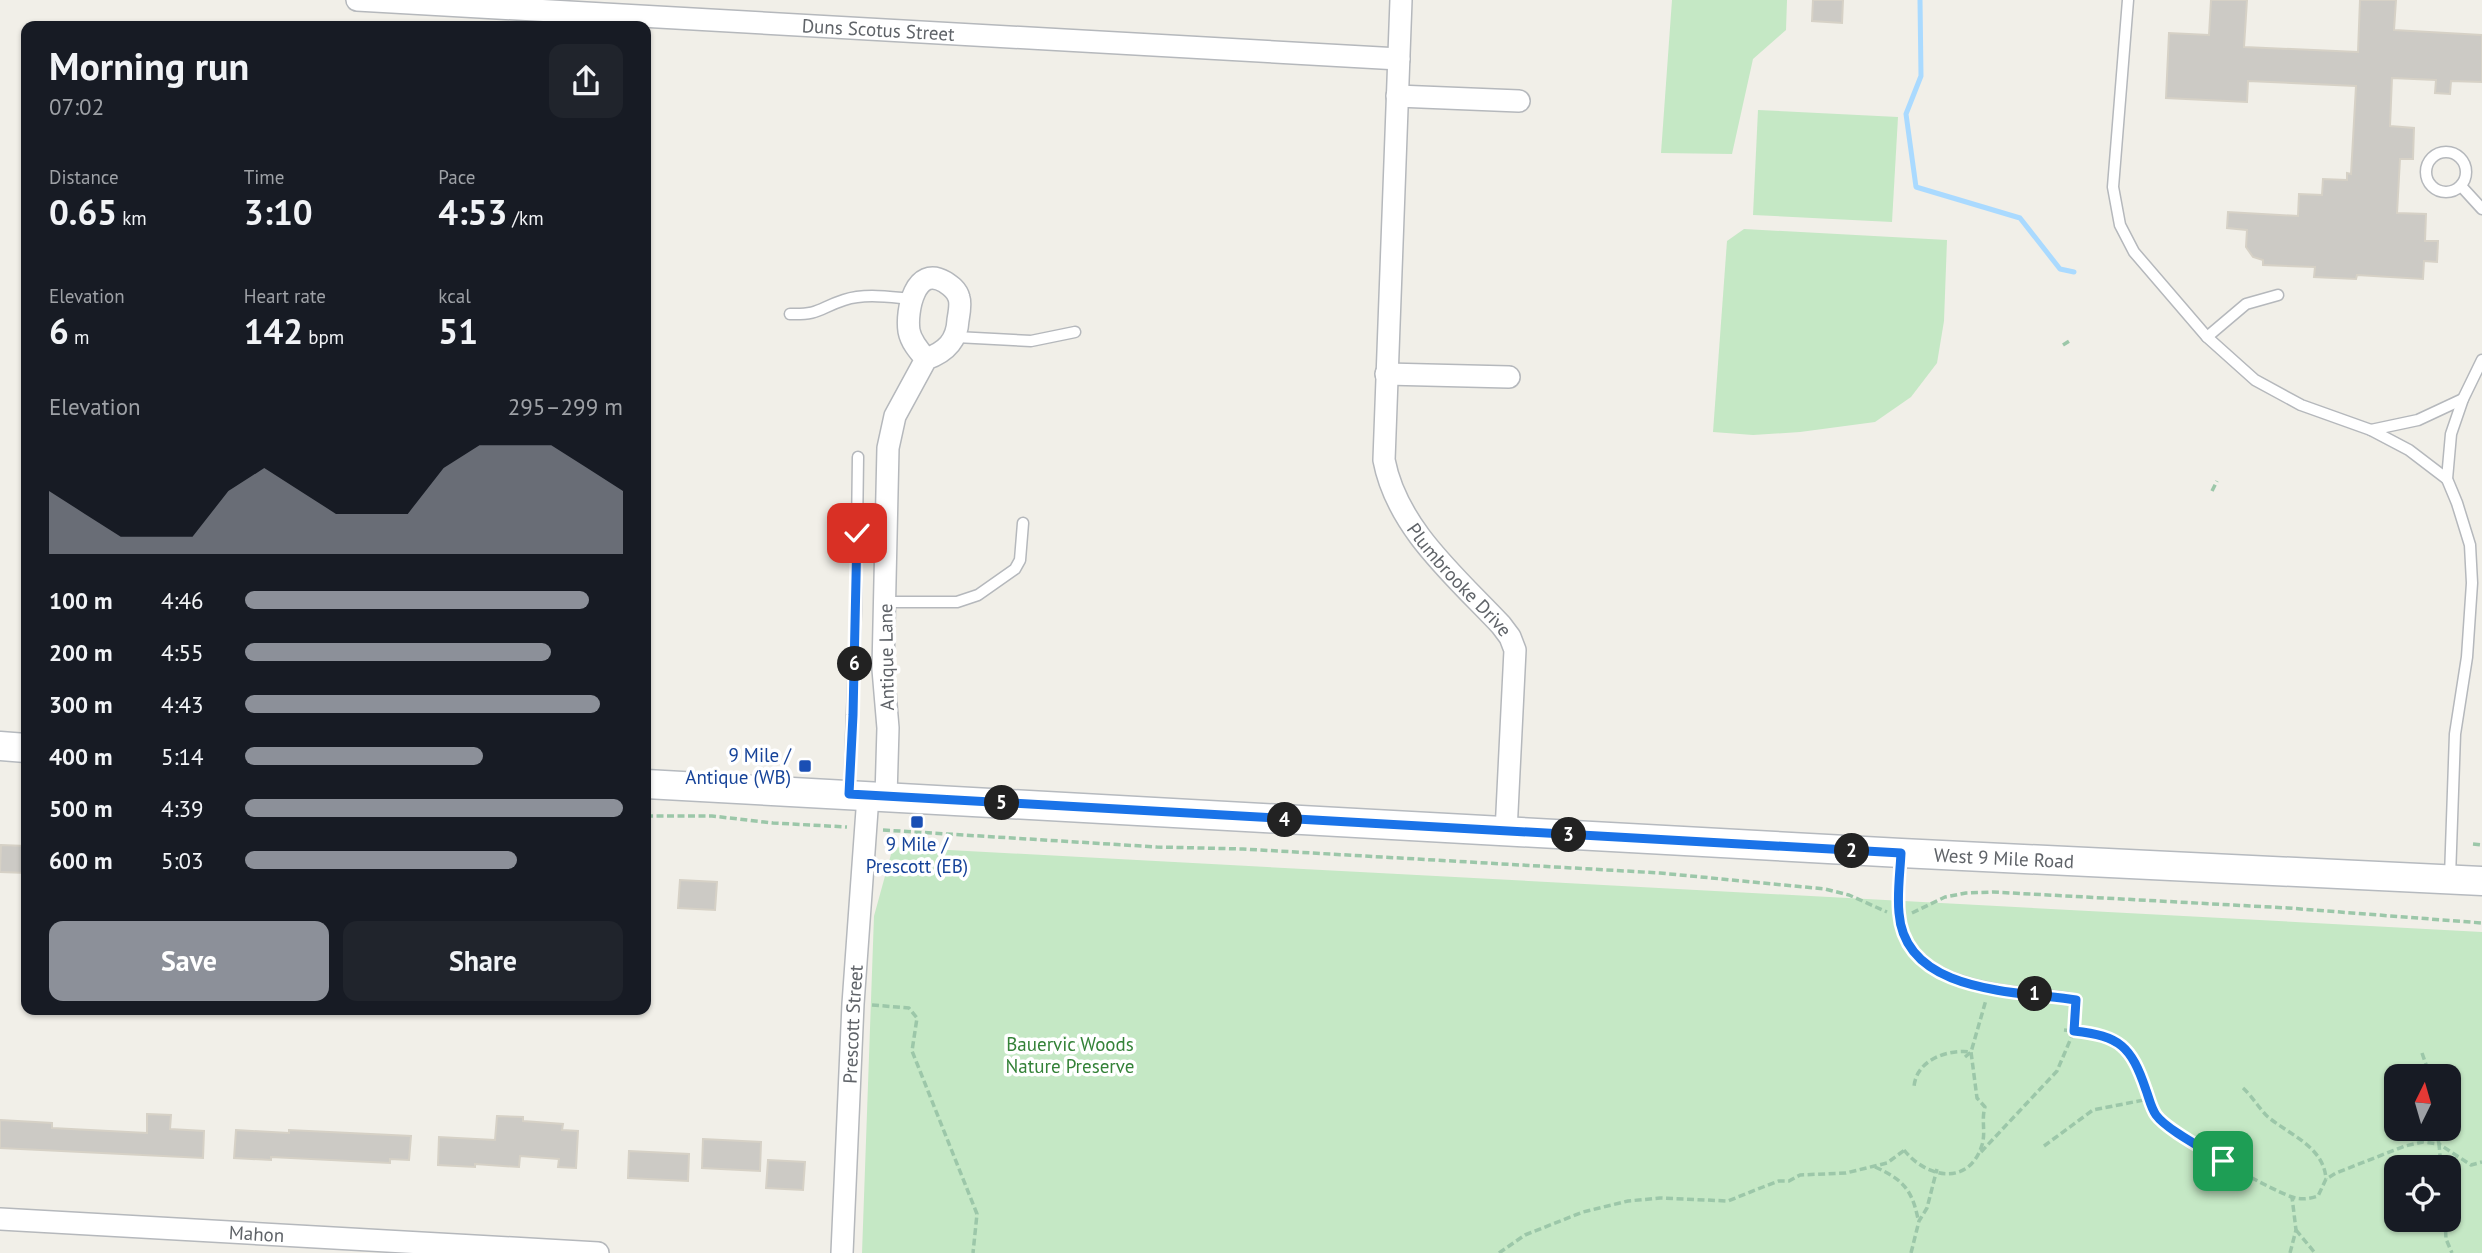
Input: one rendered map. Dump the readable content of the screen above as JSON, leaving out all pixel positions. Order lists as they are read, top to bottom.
{
  "streets": {
    "main road": ["West 9 Mile Road"],
    "street": [
      "Duns Scotus Street",
      "Plumbrooke Drive",
      "Antique Lane",
      "Prescott Street",
      "Mahon"
    ]
  },
  "crossings": [
    ["Duns Scotus Street", "Plumbrooke Drive"],
    ["Plumbrooke Drive", "West 9 Mile Road"],
    ["Antique Lane", "West 9 Mile Road"],
    ["Antique Lane", "Prescott Street"],
    ["West 9 Mile Road", "Prescott Street"]
  ],
  "parks": ["Bauervic Woods Nature Preserve"],
  "places": {
    "transit": ["9 Mile / Antique (WB)", "9 Mile / Prescott (EB)"]
  },
  "north": "top",
  "page": {
    "heading": ["Morning run", "07:02"],
    "stats": [
      ["Distance", "0.65 km"],
      ["Time", "3:10"],
      ["Pace", "4:53 /km"],
      ["Elevation", "6 m"],
      ["Heart rate", "142 bpm"],
      ["kcal", "51"]
    ],
    "chart": ["Elevation", "295–299 m"],
    "list": [
      {
        "name": "100 m",
        "note": "4:46"
      },
      {
        "name": "200 m",
        "note": "4:55"
      },
      {
        "name": "300 m",
        "note": "4:43"
      },
      {
        "name": "400 m",
        "note": "5:14"
      },
      {
        "name": "500 m",
        "note": "4:39"
      },
      {
        "name": "600 m",
        "note": "5:03"
      }
    ],
    "pins": [
      "6",
      "5",
      "4",
      "3",
      "2",
      "1"
    ],
    "buttons": ["Save", "Share"]
  }
}
